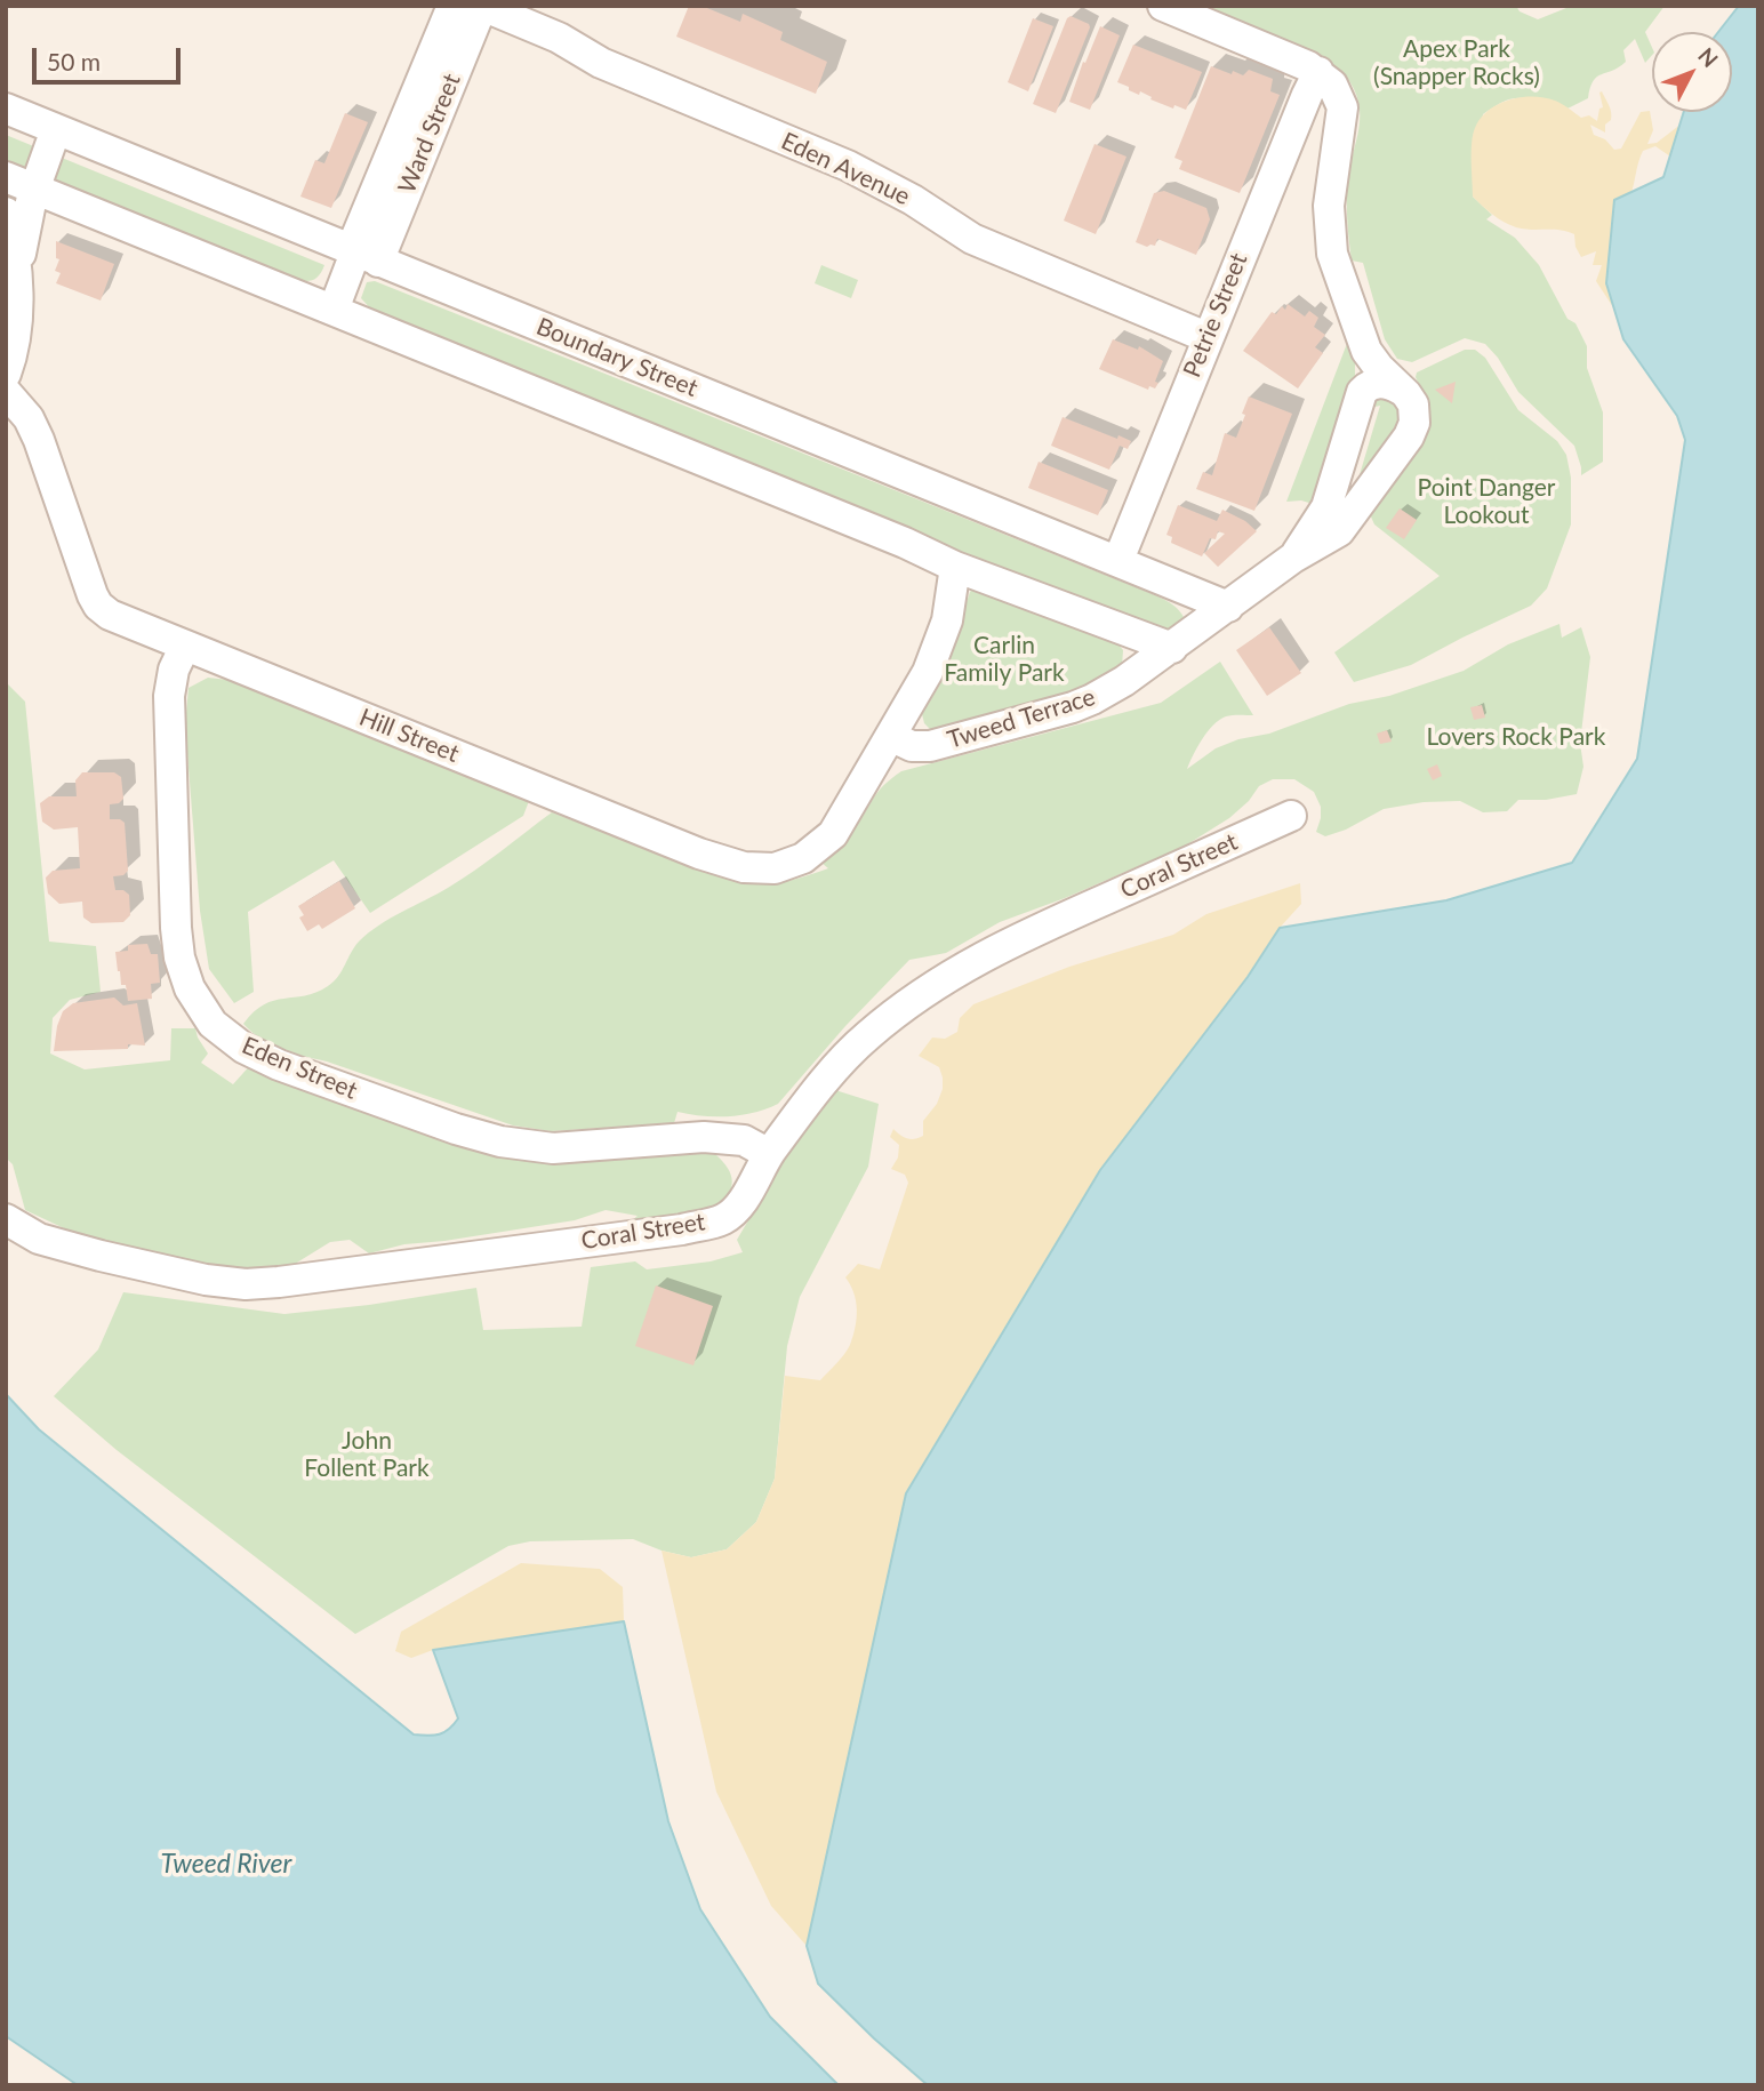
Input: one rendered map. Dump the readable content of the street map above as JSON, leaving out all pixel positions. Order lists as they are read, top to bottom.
{
  "streets": {
    "street": [
      "Ward Street",
      "Eden Avenue",
      "Petrie Street",
      "Boundary Street",
      "Tweed Terrace",
      "Hill Street",
      "Coral Street",
      "Eden Street"
    ]
  },
  "crossings": [
    ["Ward Street", "Eden Avenue"],
    ["Ward Street", "Boundary Street"],
    ["Eden Avenue", "Petrie Street"],
    ["Petrie Street", "Boundary Street"],
    ["Petrie Street", "Tweed Terrace"],
    ["Boundary Street", "Tweed Terrace"],
    ["Tweed Terrace", "Hill Street"],
    ["Hill Street", "Eden Street"],
    ["Coral Street", "Eden Street"]
  ],
  "water": ["Tweed River"],
  "parks": [
    "Apex Park (Snapper Rocks)",
    "Point Danger Lookout",
    "Carlin Family Park",
    "Lovers Rock Park",
    "John Follent Park"
  ],
  "scale_bar": "50 m",
  "north": "top right"
}
